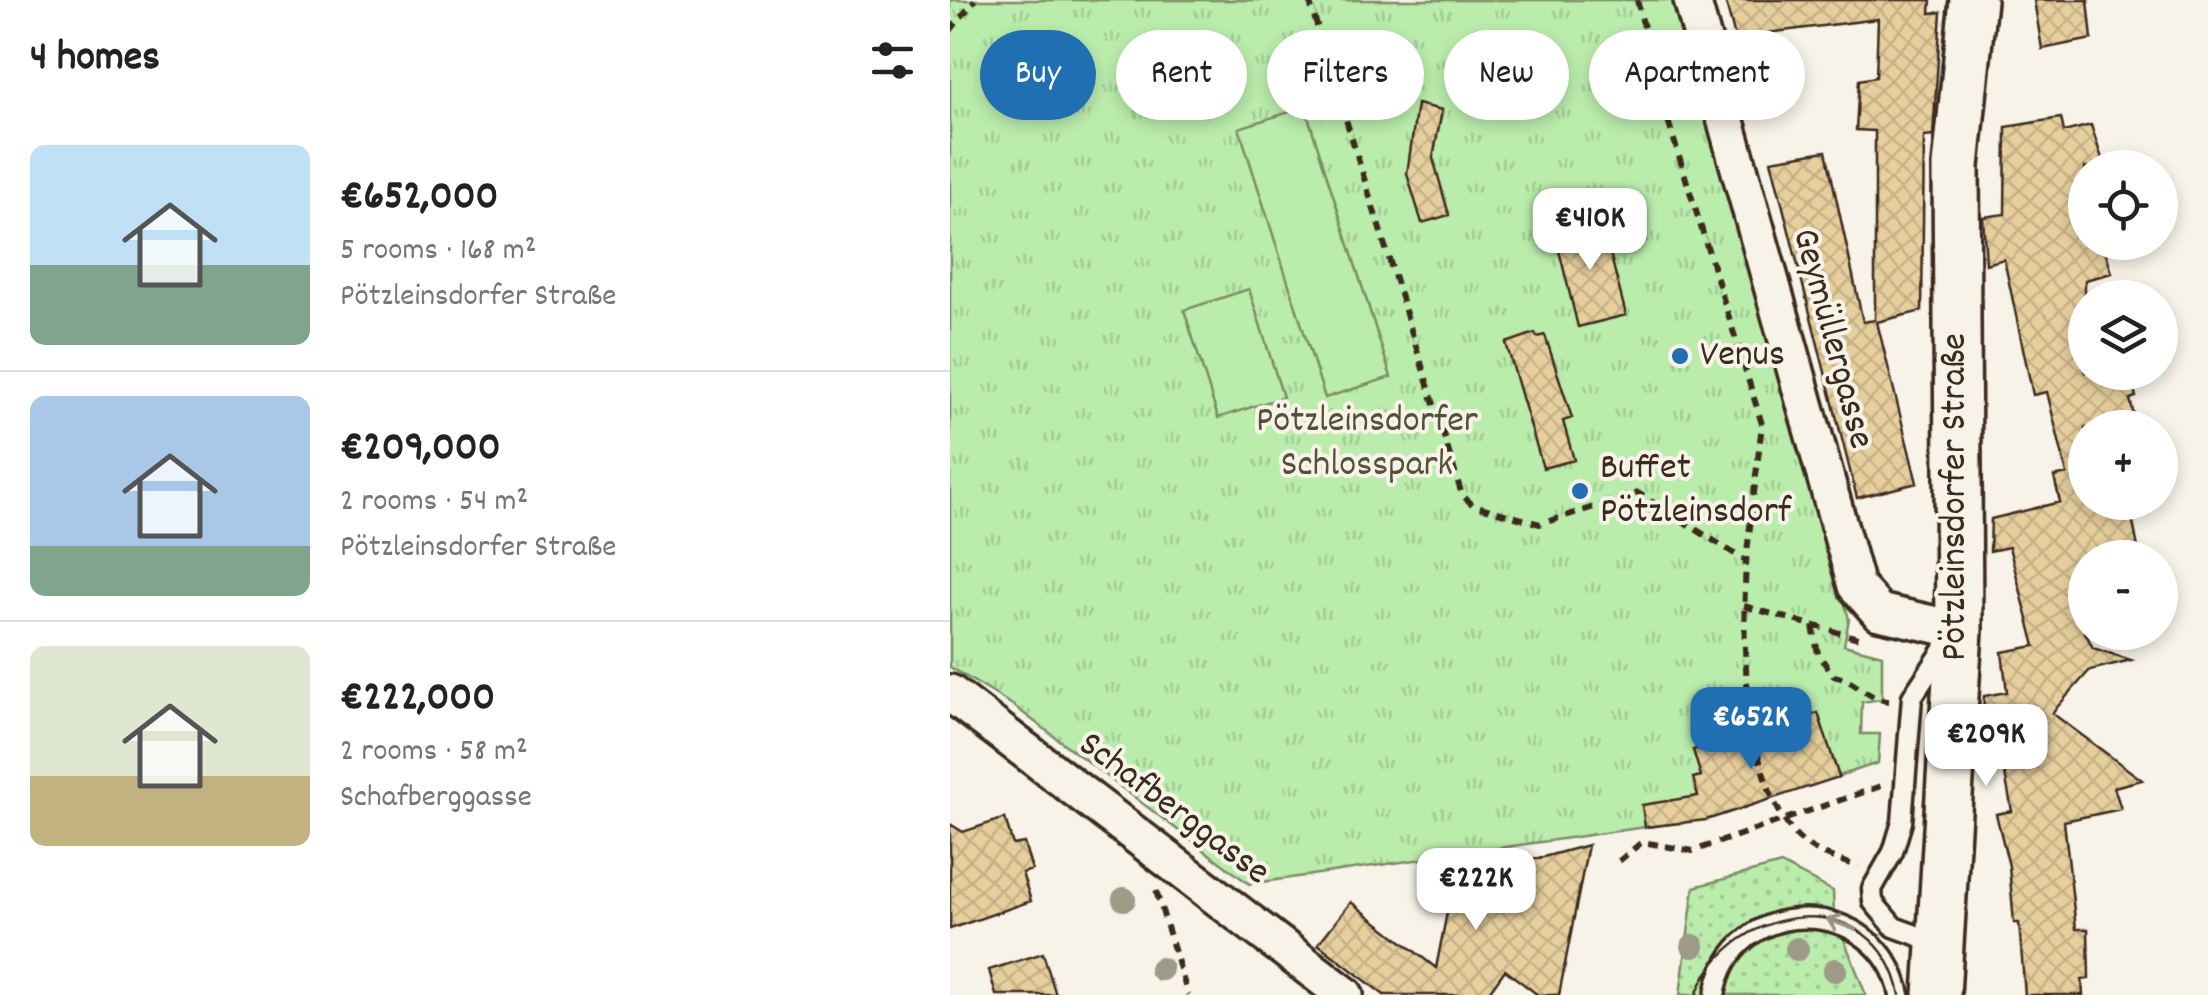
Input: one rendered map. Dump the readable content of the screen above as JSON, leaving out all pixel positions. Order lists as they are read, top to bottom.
{
  "streets": {
    "street": ["Geymüllergasse", "Pötzleinsdorfer Straße", "Schafberggasse"]
  },
  "crossings": [
    ["Geymüllergasse", "Pötzleinsdorfer Straße"]
  ],
  "parks": ["Pötzleinsdorfer Schlosspark"],
  "places": ["Venus", "Buffet Pötzleinsdorf"],
  "page": {
    "heading": "4 homes",
    "chip": [
      "Buy",
      "Rent",
      "Filters",
      "New",
      "Apartment"
    ],
    "list": [
      {
        "name": "€652,000",
        "note": "5 rooms · 168 m² · Pötzleinsdorfer Straße"
      },
      {
        "name": "€209,000",
        "note": "2 rooms · 54 m² · Pötzleinsdorfer Straße"
      },
      {
        "name": "€222,000",
        "note": "2 rooms · 58 m² · Schafberggasse"
      }
    ],
    "map_buttons": ["+", "−"],
    "price": [
      "€410K",
      "€652K",
      "€209K",
      "€222K"
    ]
  }
}
